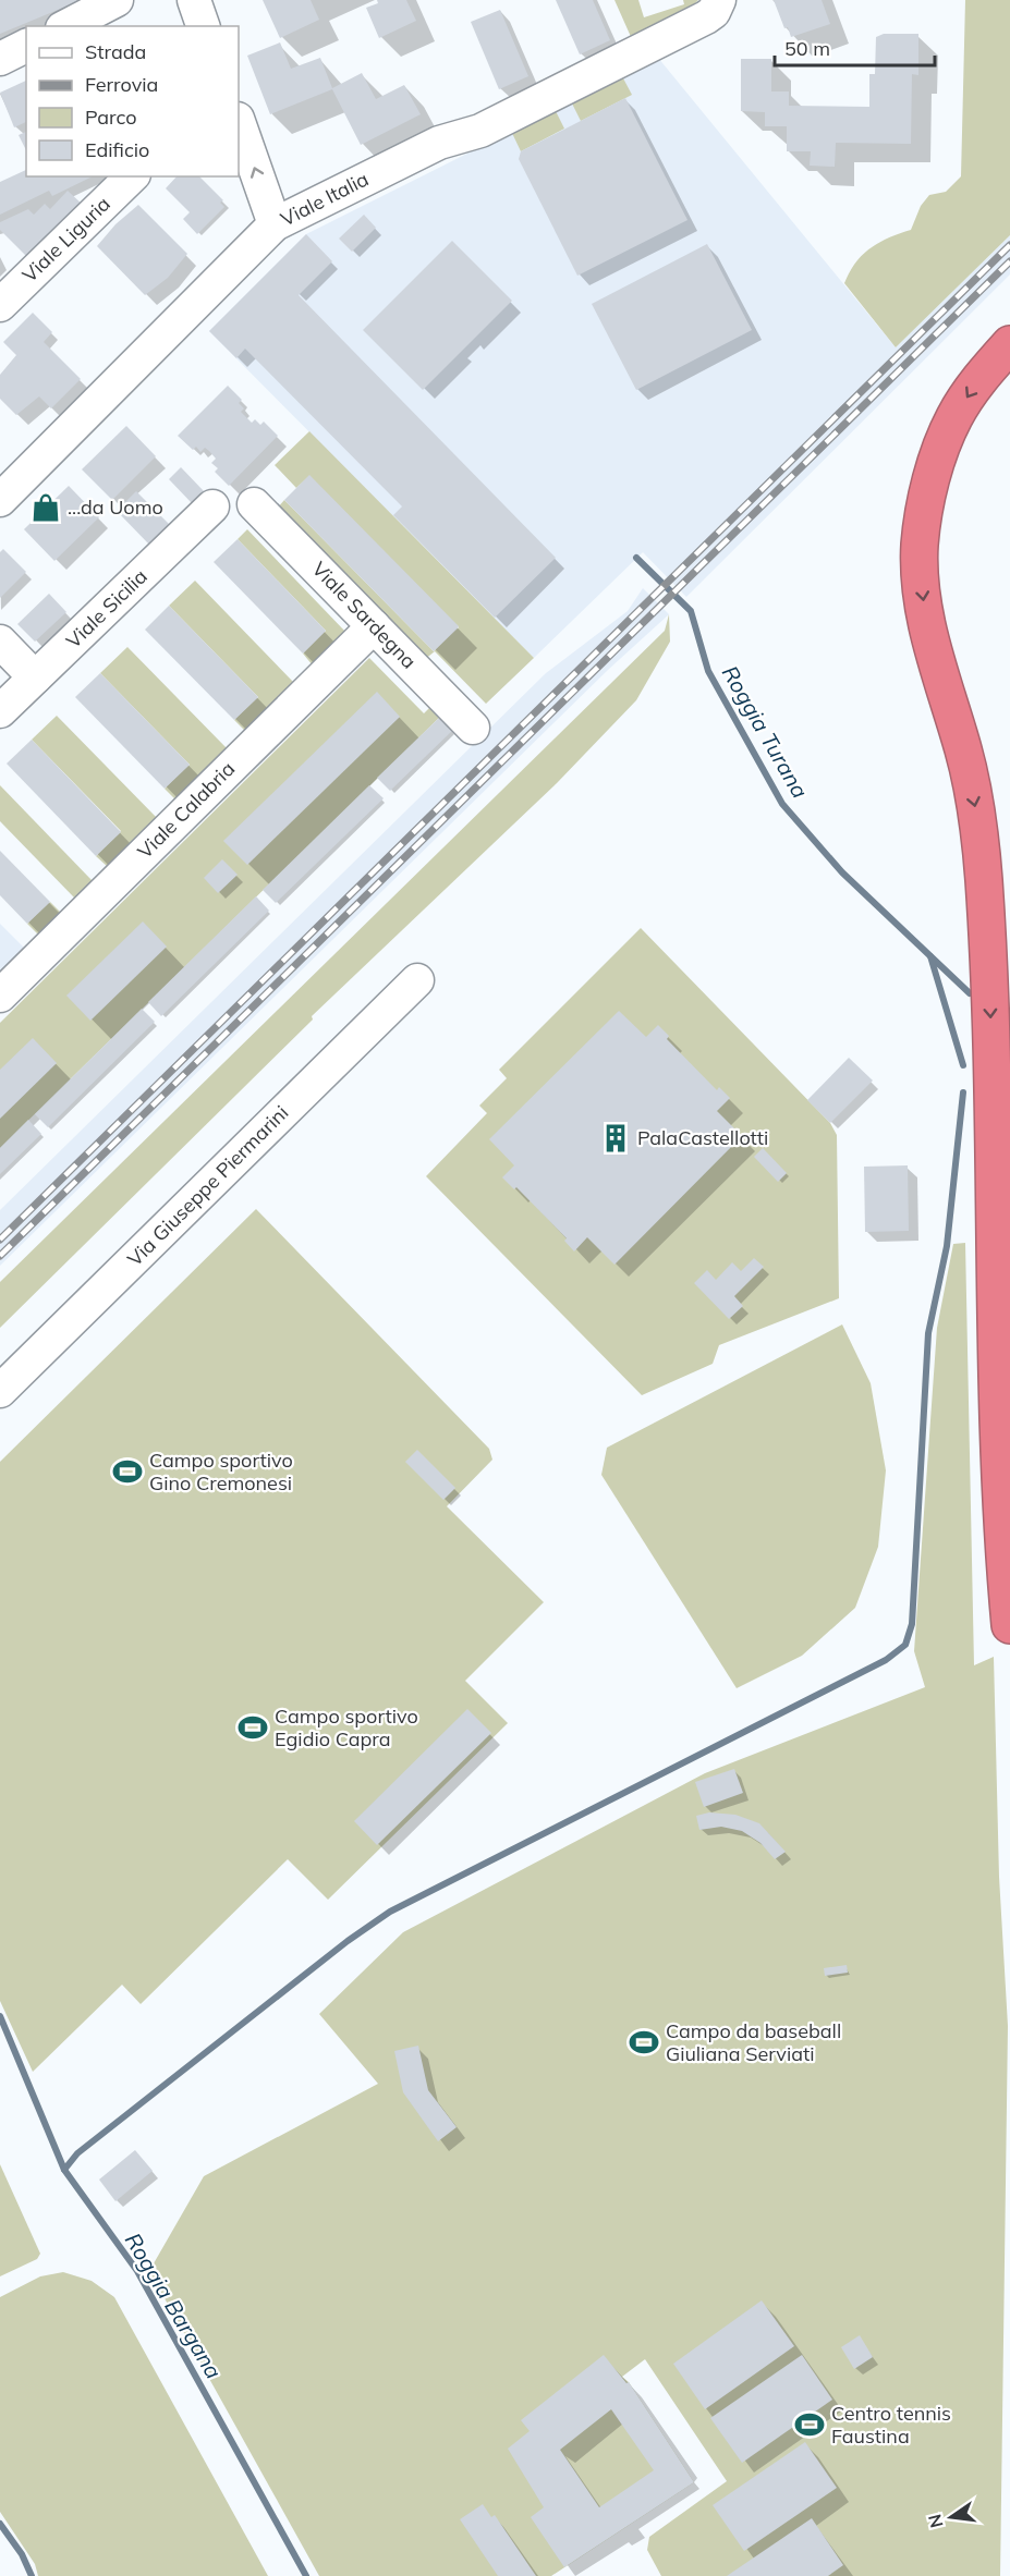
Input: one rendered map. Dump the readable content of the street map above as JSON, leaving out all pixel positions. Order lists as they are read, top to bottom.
{
  "streets": {
    "street": [
      "Viale Italia",
      "Viale Liguria",
      "Viale Sicilia",
      "Viale Sardegna",
      "Viale Calabria",
      "Via Giuseppe Piermarini"
    ]
  },
  "crossings": [
    ["Viale Sardegna", "Viale Calabria"]
  ],
  "water": ["Roggia Turana", "Roggia Bargana"],
  "places": {
    "shop": ["...da Uomo"],
    "building": ["PalaCastellotti"],
    "sports": [
      "Campo sportivo Gino Cremonesi",
      "Campo sportivo Egidio Capra",
      "Campo da baseball Giuliana Serviati",
      "Centro tennis Faustina"
    ]
  },
  "legend": [
    "Strada",
    "Ferrovia",
    "Parco",
    "Edificio"
  ],
  "scale_bar": "50 m",
  "north": "left"
}
